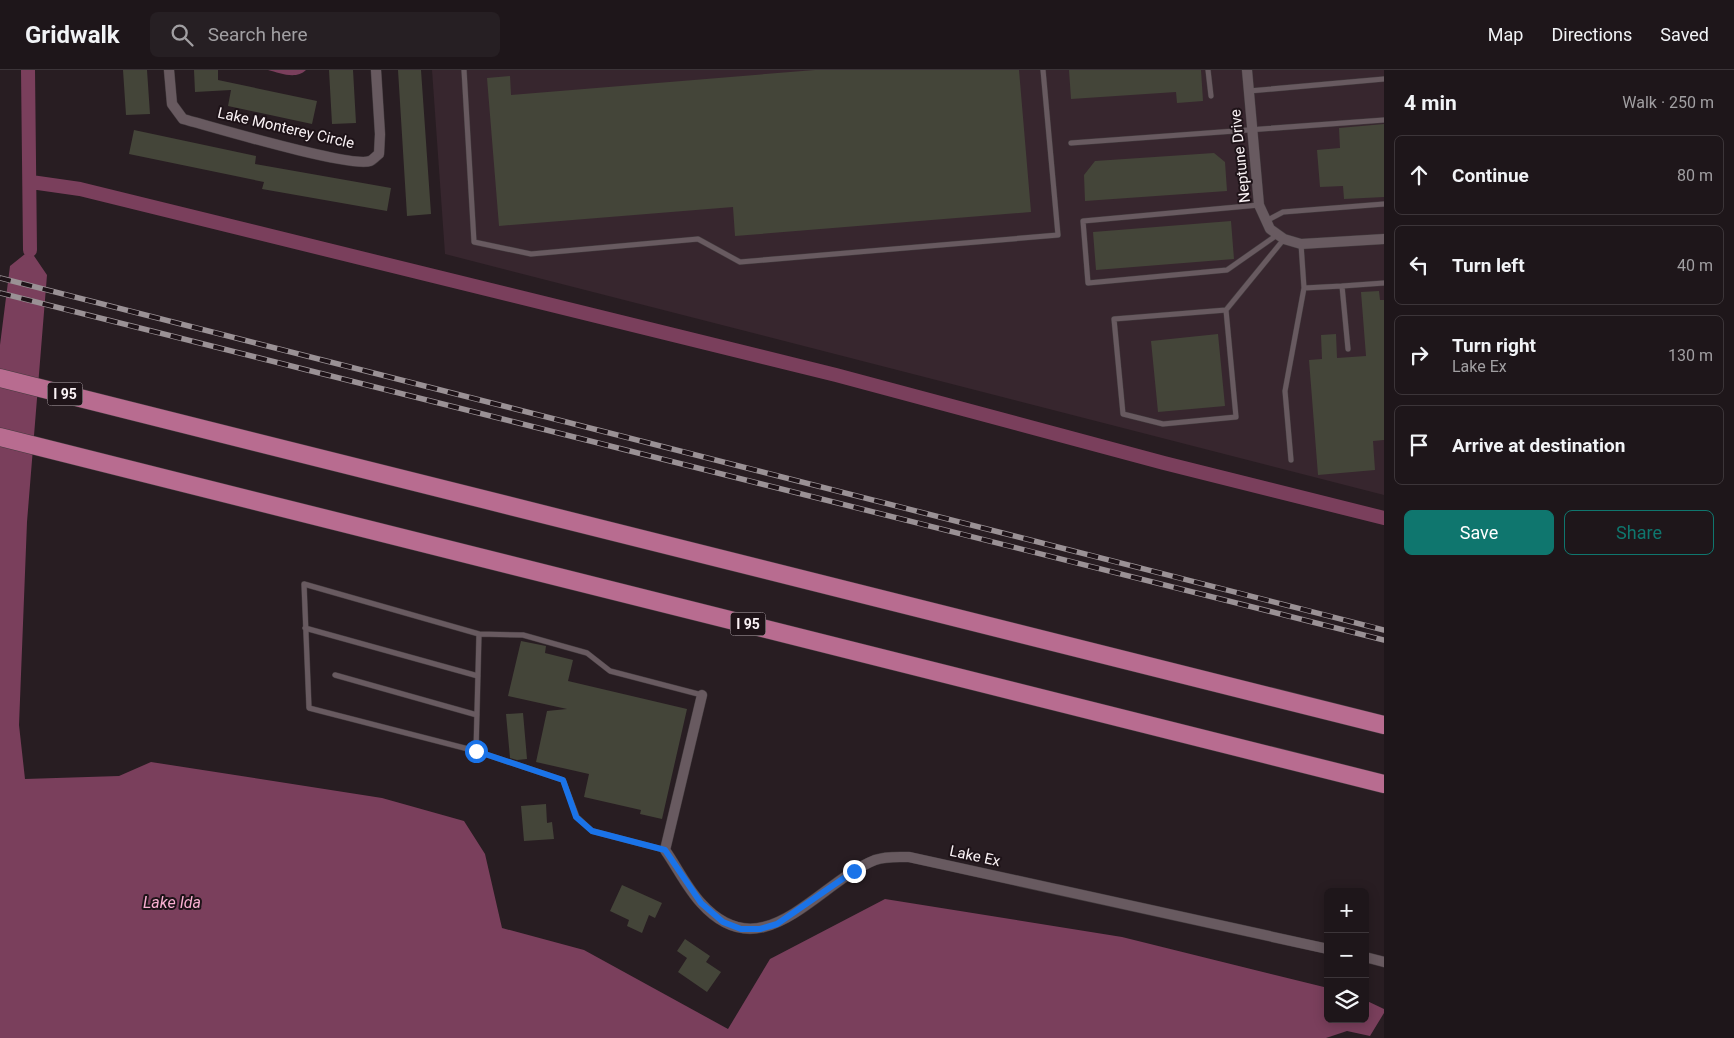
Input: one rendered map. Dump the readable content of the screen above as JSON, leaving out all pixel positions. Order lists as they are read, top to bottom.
{
  "streets": {
    "highway": ["I 95"],
    "street": ["Lake Monterey Circle", "Neptune Drive", "Lake Ex"]
  },
  "water": ["Lake Ida"],
  "page": {
    "header": "Gridwalk",
    "search": "Search here",
    "nav": ["Map", "Directions", "Saved"],
    "heading": ["4 min", "Walk · 250 m"],
    "list": [
      ["Continue", "80 m"],
      ["Turn left", "40 m"],
      ["Turn right", "Lake Ex", "130 m"],
      "Arrive at destination"
    ],
    "buttons": ["Save", "Share"],
    "map_buttons": ["+", "−"]
  }
}
